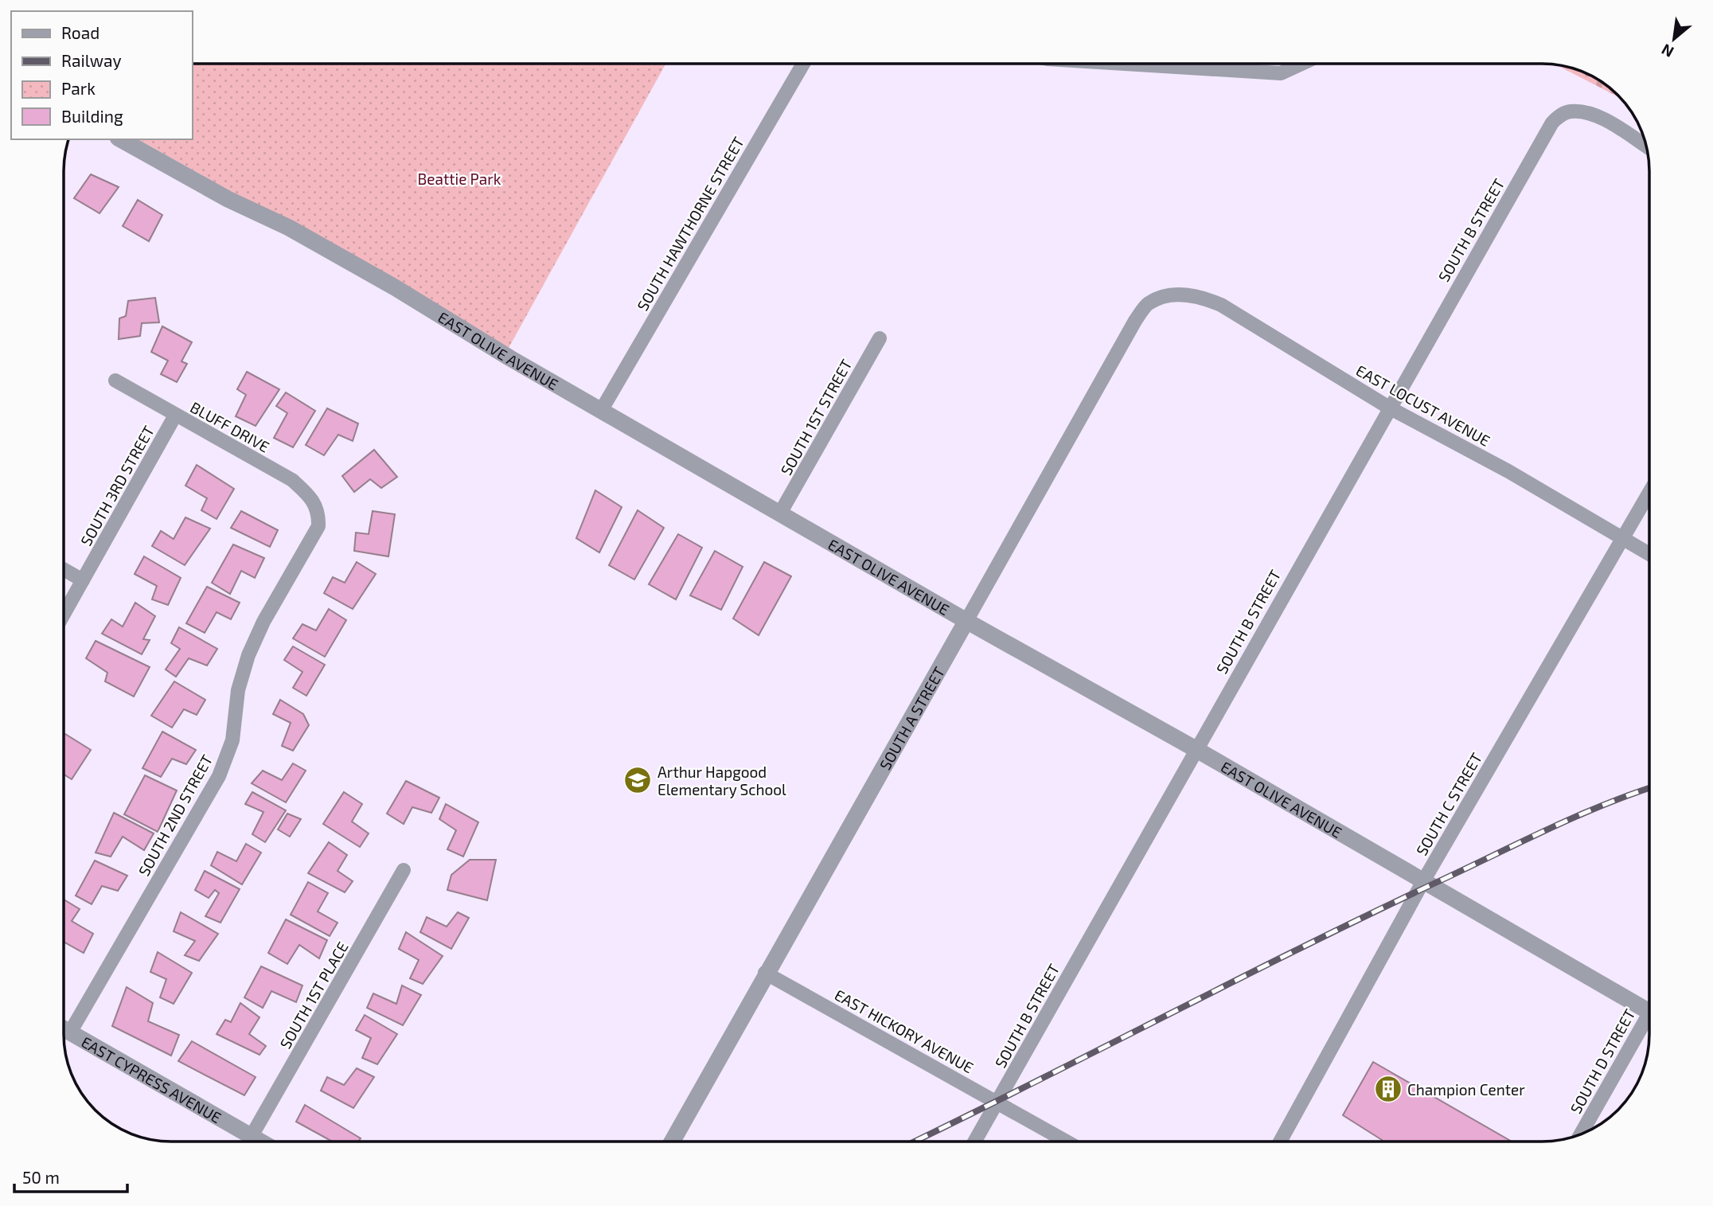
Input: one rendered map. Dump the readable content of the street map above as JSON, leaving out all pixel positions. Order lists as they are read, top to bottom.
{
  "streets": {
    "street": [
      "SOUTH HAWTHORNE STREET",
      "SOUTH B STREET",
      "EAST OLIVE AVENUE",
      "EAST LOCUST AVENUE",
      "SOUTH 1ST STREET",
      "BLUFF DRIVE",
      "SOUTH 3RD STREET",
      "SOUTH A STREET",
      "SOUTH C STREET",
      "SOUTH 2ND STREET",
      "SOUTH 1ST PLACE",
      "EAST HICKORY AVENUE",
      "SOUTH D STREET",
      "EAST CYPRESS AVENUE"
    ]
  },
  "crossings": [
    ["SOUTH HAWTHORNE STREET", "EAST OLIVE AVENUE"],
    ["SOUTH B STREET", "EAST OLIVE AVENUE"],
    ["SOUTH B STREET", "EAST LOCUST AVENUE"],
    ["SOUTH B STREET", "EAST HICKORY AVENUE"],
    ["EAST OLIVE AVENUE", "SOUTH 1ST STREET"],
    ["EAST OLIVE AVENUE", "SOUTH A STREET"],
    ["EAST OLIVE AVENUE", "SOUTH C STREET"],
    ["EAST LOCUST AVENUE", "SOUTH A STREET"],
    ["EAST LOCUST AVENUE", "SOUTH C STREET"],
    ["BLUFF DRIVE", "SOUTH 3RD STREET"],
    ["BLUFF DRIVE", "SOUTH 2ND STREET"],
    ["SOUTH A STREET", "EAST HICKORY AVENUE"],
    ["SOUTH 2ND STREET", "EAST CYPRESS AVENUE"],
    ["SOUTH 1ST PLACE", "EAST CYPRESS AVENUE"]
  ],
  "parks": ["Beattie Park"],
  "places": {
    "school or university": ["Arthur Hapgood Elementary School"],
    "building": ["Champion Center"]
  },
  "legend": [
    "Road",
    "Railway",
    "Park",
    "Building"
  ],
  "scale_bar": "50 m",
  "north": "bottom left"
}
